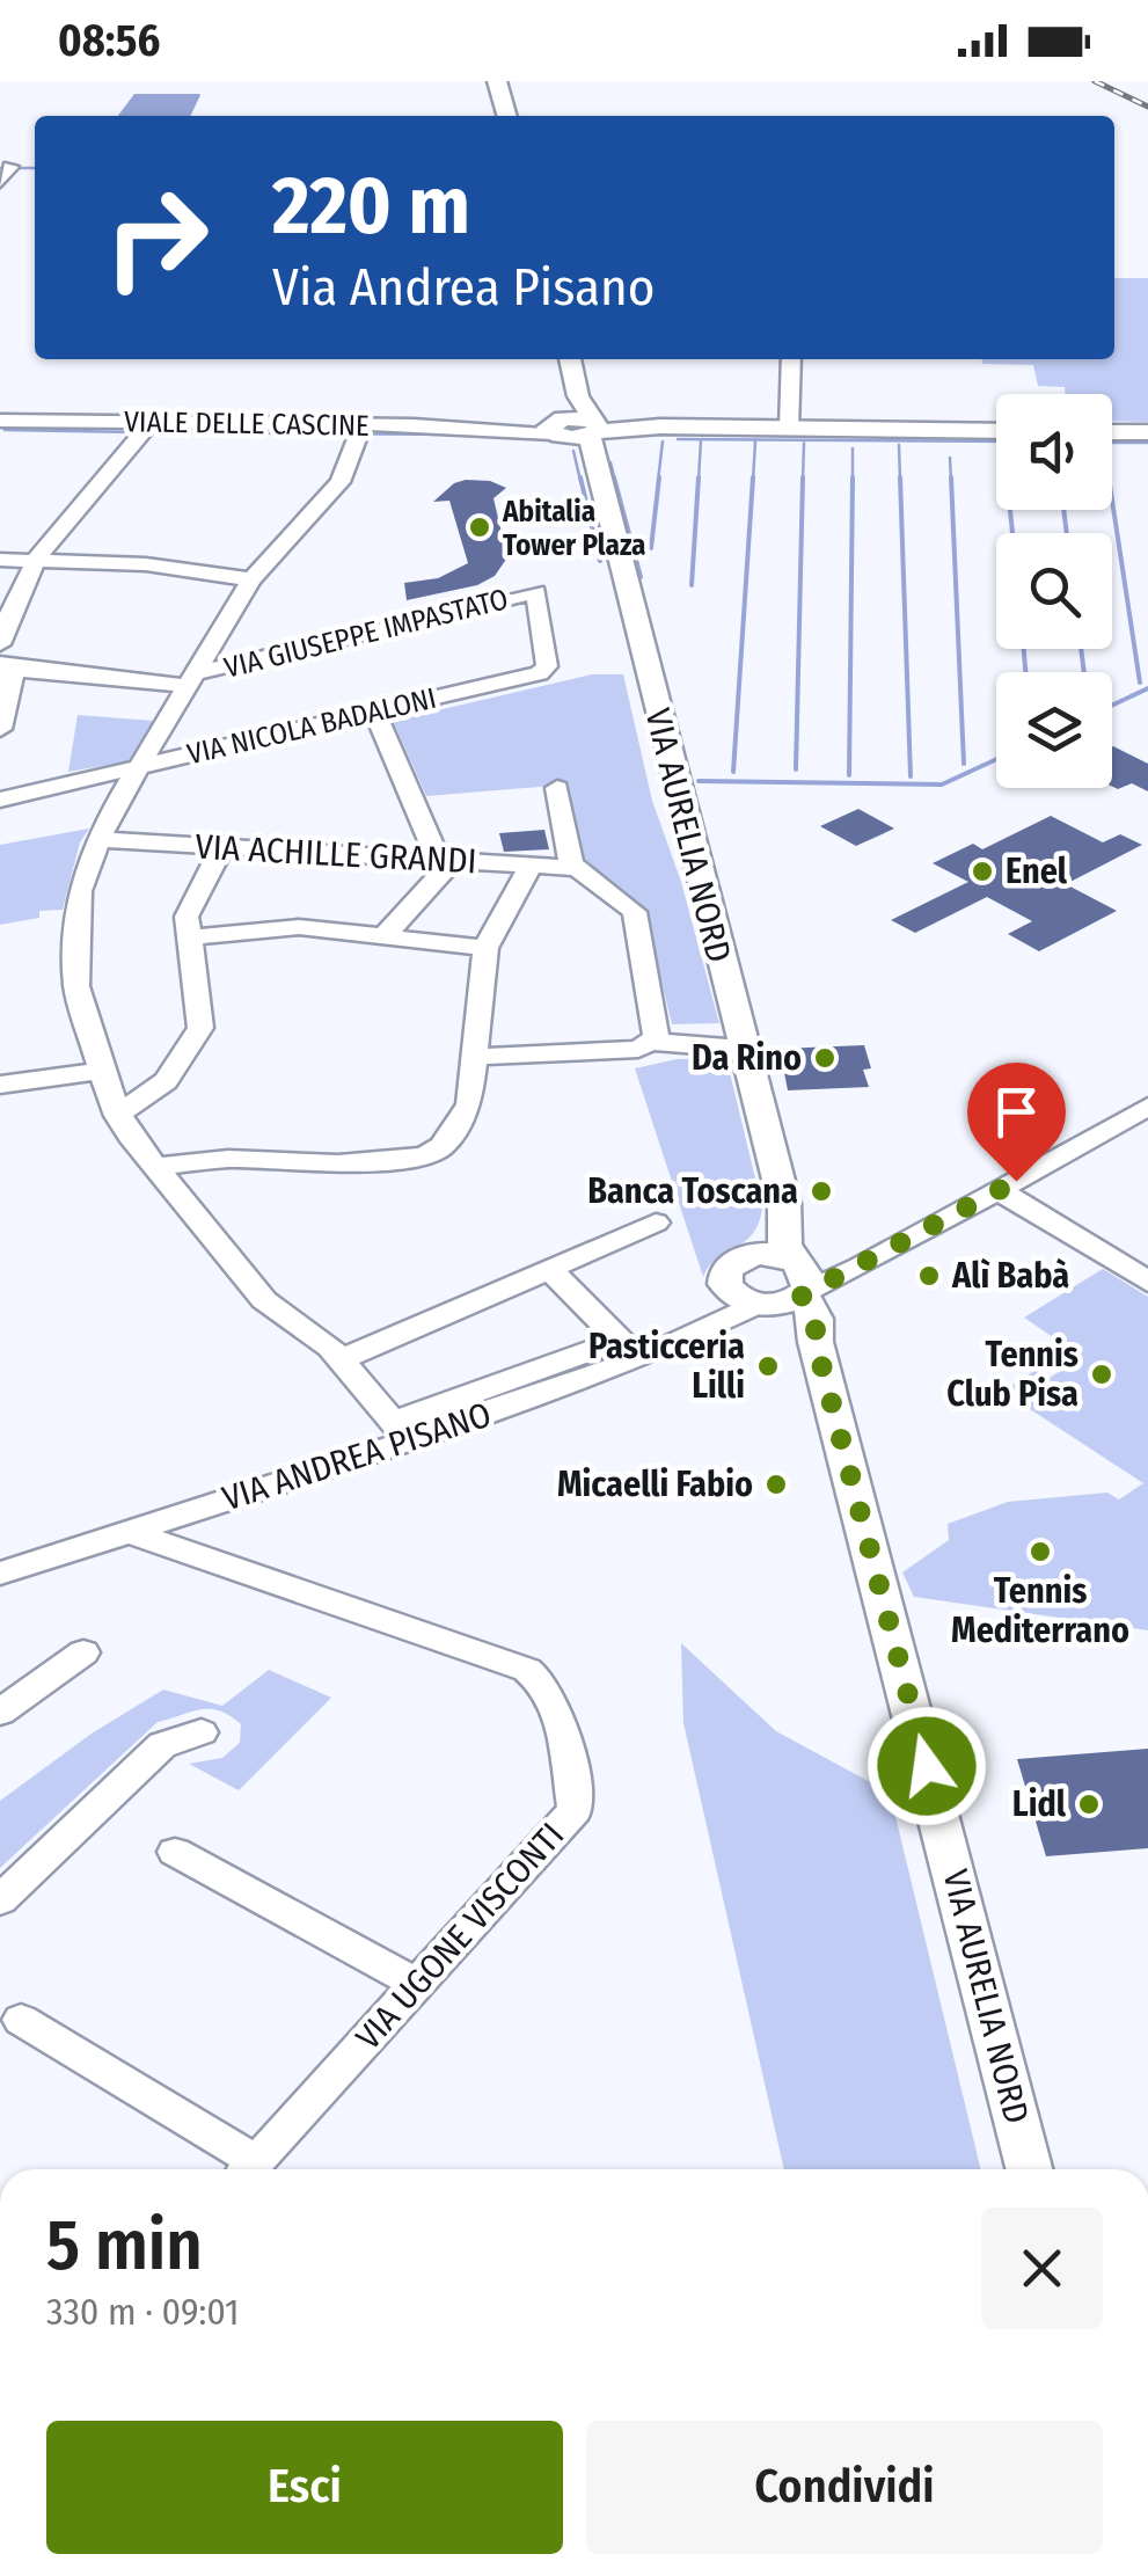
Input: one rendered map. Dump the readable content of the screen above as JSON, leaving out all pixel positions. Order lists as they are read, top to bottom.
{
  "streets": {
    "main road": ["VIA AURELIA NORD"],
    "street": [
      "VIALE DELLE CASCINE",
      "VIA GIUSEPPE IMPASTATO",
      "VIA NICOLA BADALONI",
      "VIA ACHILLE GRANDI",
      "VIA ANDREA PISANO",
      "VIA UGONE VISCONTI"
    ]
  },
  "crossings": [
    ["VIA GIUSEPPE IMPASTATO", "VIA NICOLA BADALONI"],
    ["VIA ANDREA PISANO", "VIA UGONE VISCONTI"]
  ],
  "places": [
    "Abitalia Tower Plaza",
    "Enel",
    "Da Rino",
    "Banca Toscana",
    "Alì Babà",
    "Pasticceria Lilli",
    "Tennis Club Pisa",
    "Micaelli Fabio",
    "Tennis Mediterrano",
    "Lidl"
  ],
  "page": {
    "status": "08:56",
    "turn": ["220 m", "Via Andrea Pisano"],
    "heading": ["5 min", "330 m · 09:01"],
    "buttons": ["Esci", "Condividi"]
  }
}
